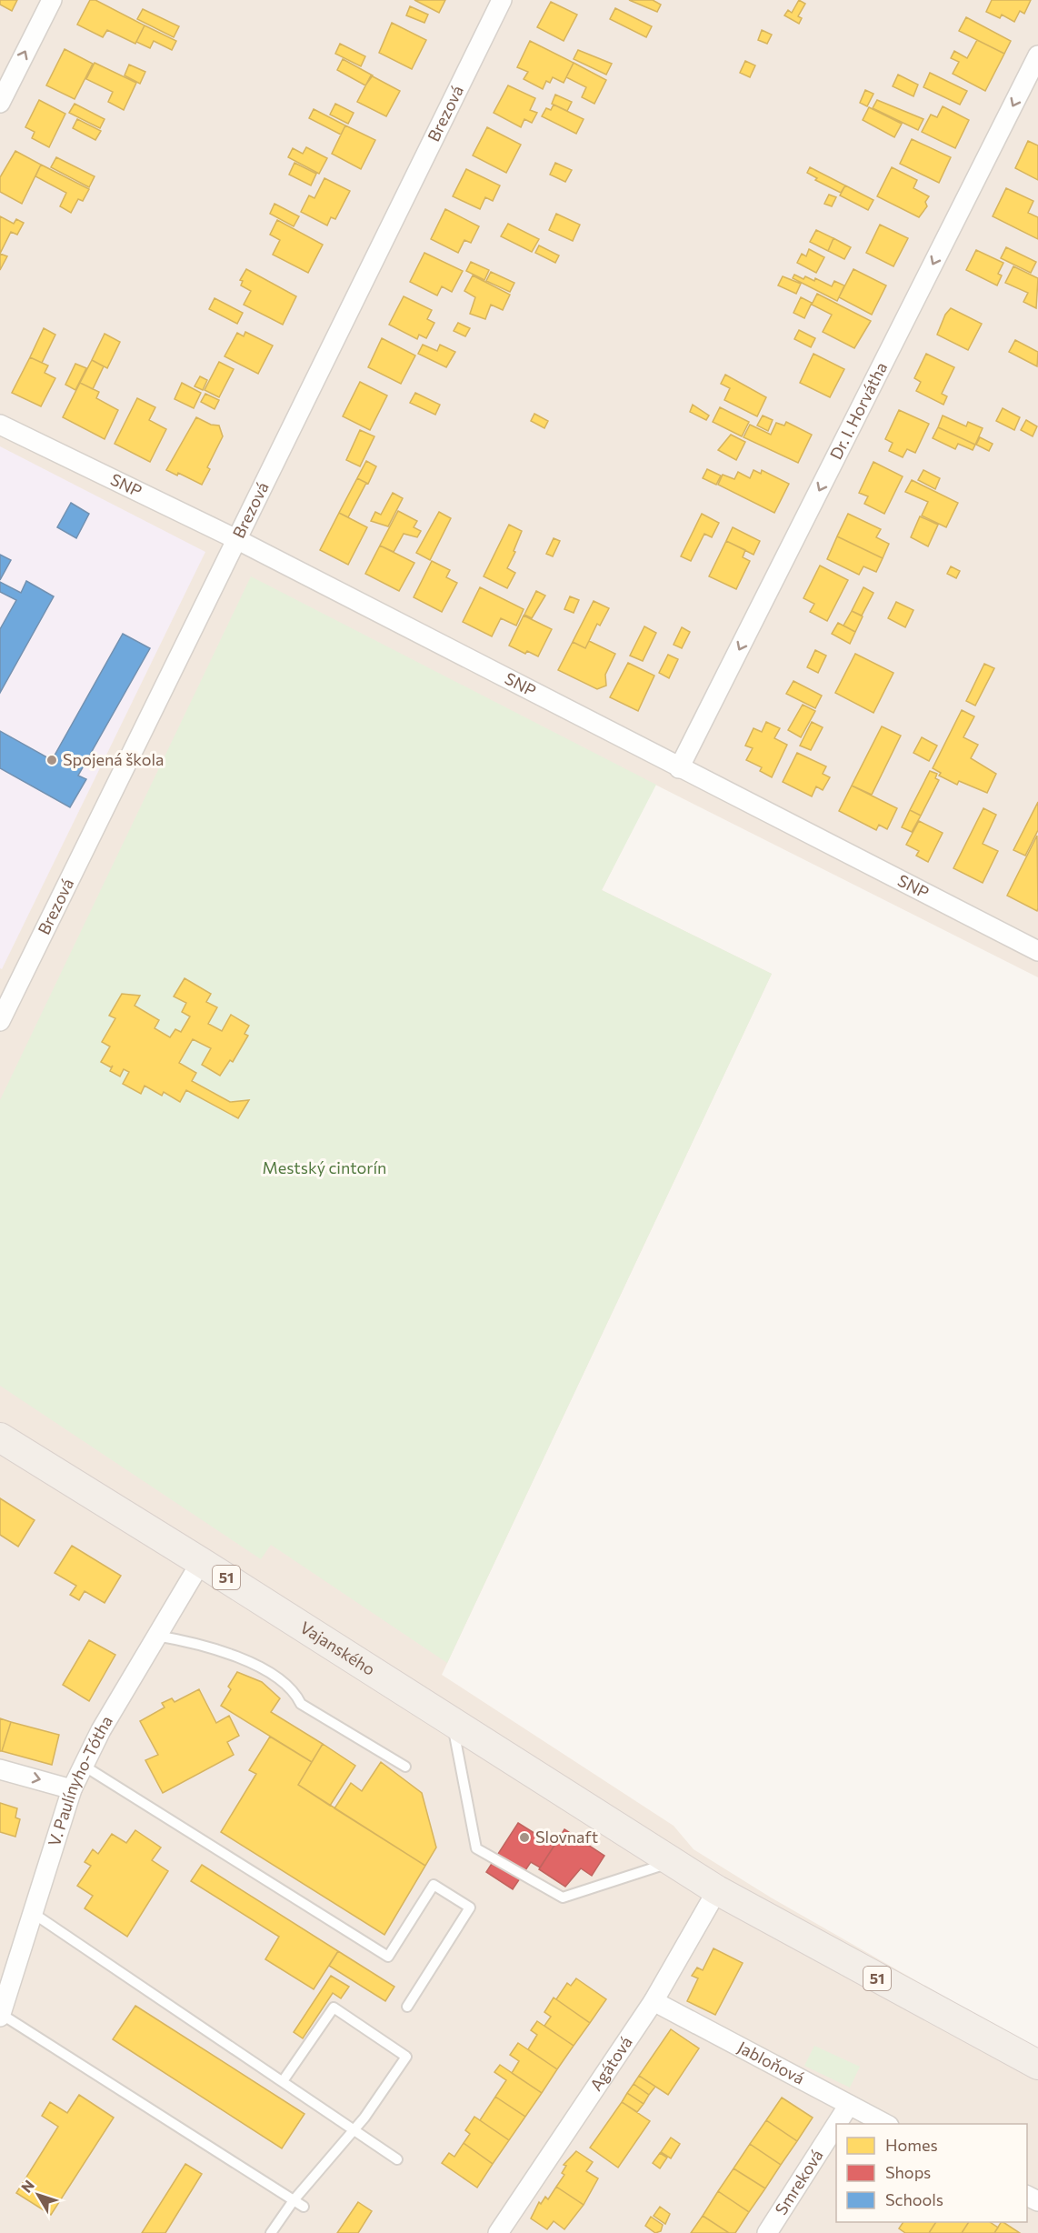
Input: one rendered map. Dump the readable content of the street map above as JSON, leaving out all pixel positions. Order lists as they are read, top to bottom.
{
  "streets": {
    "main road": ["51", "Vajanského"],
    "street": [
      "Brezová",
      "Dr. I. Horvátha",
      "SNP",
      "V. Paulínyho-Tótha",
      "Jabloňová",
      "Agátová",
      "Smreková"
    ]
  },
  "crossings": [
    ["Brezová", "SNP"],
    ["Dr. I. Horvátha", "SNP"],
    ["51", "Vajanského"],
    ["51", "Agátová"],
    ["Vajanského", "V. Paulínyho-Tótha"],
    ["Jabloňová", "Agátová"],
    ["Jabloňová", "Smreková"]
  ],
  "one_way": ["Dr. I. Horvátha"],
  "parks": ["Mestský cintorín"],
  "places": ["Spojená škola", "Slovnaft"],
  "legend": ["Homes", "Shops", "Schools"],
  "north": "top left"
}
